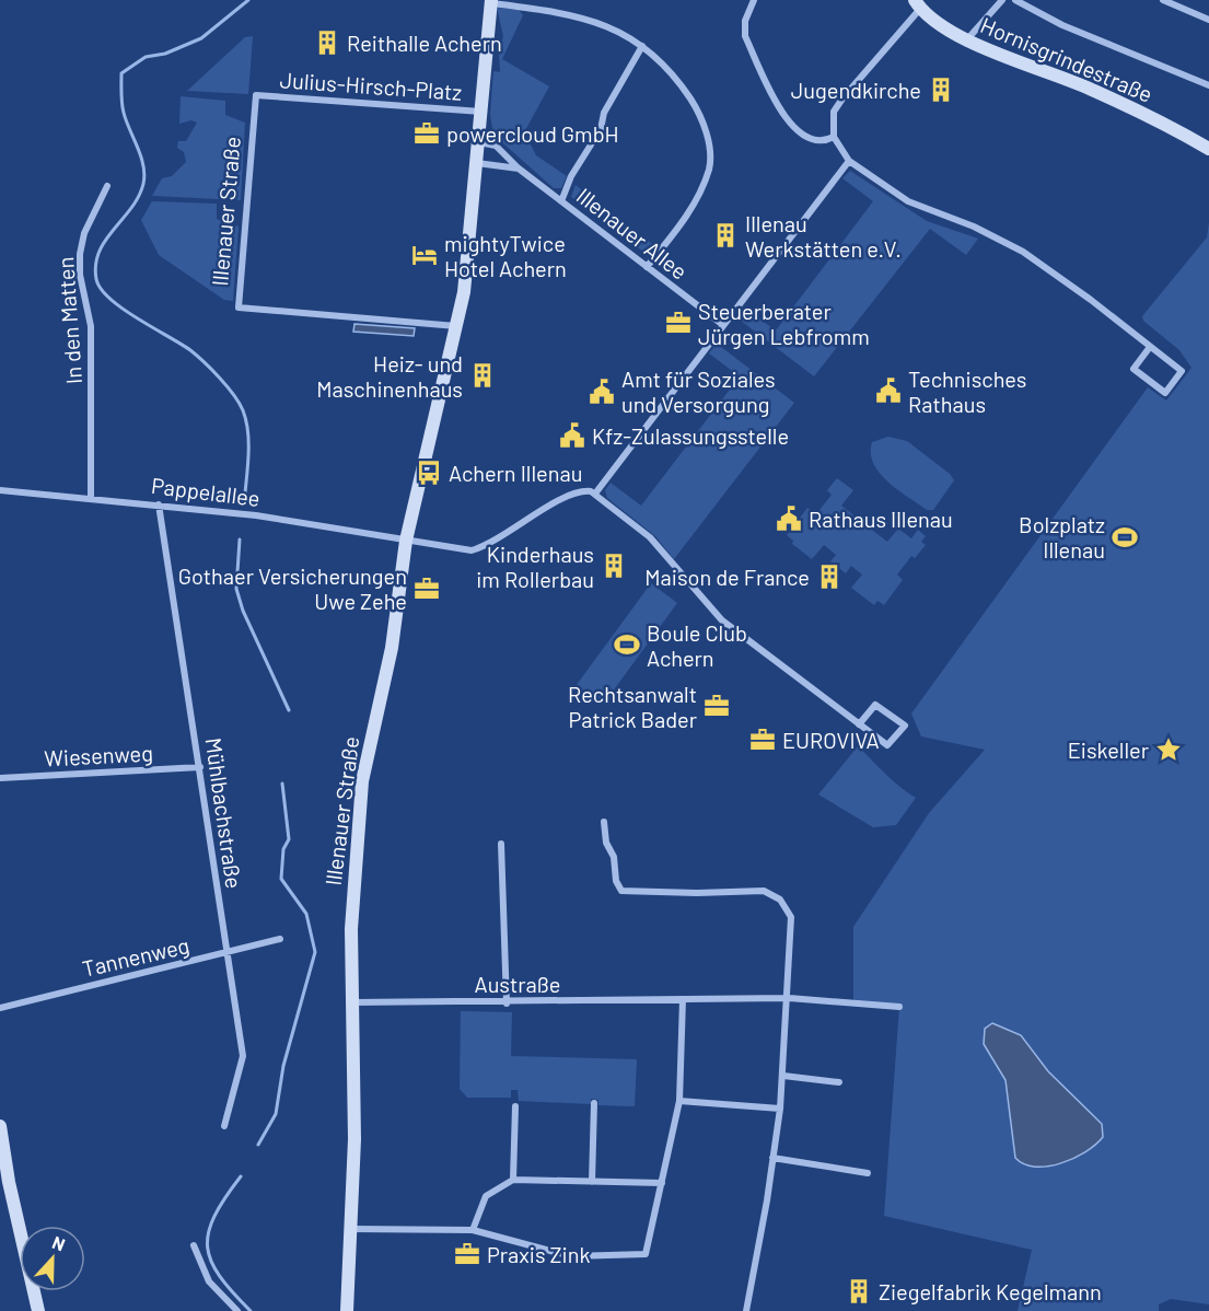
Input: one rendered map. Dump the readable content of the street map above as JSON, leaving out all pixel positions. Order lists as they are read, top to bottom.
{
  "streets": {
    "main road": ["Hornisgrindestraße", "Illenauer Straße"],
    "street": [
      "Julius-Hirsch-Platz",
      "Illenauer Allee",
      "In den Matten",
      "Pappelallee",
      "Wiesenweg",
      "Mühlbachstraße",
      "Tannenweg",
      "Austraße"
    ]
  },
  "crossings": [
    ["Julius-Hirsch-Platz", "Illenauer Straße"],
    ["Illenauer Straße", "Illenauer Allee"],
    ["Illenauer Straße", "Pappelallee"],
    ["Illenauer Straße", "Austraße"],
    ["In den Matten", "Pappelallee"],
    ["Pappelallee", "Mühlbachstraße"],
    ["Wiesenweg", "Mühlbachstraße"],
    ["Mühlbachstraße", "Tannenweg"]
  ],
  "places": {
    "building": [
      "Reithalle Achern",
      "Jugendkirche",
      "Illenau Werkstätten e.V.",
      "Heiz- und Maschinenhaus",
      "Kinderhaus im Rollerbau",
      "Maison de France",
      "Ziegelfabrik Kegelmann"
    ],
    "office": [
      "powercloud GmbH",
      "Steuerberater Jürgen Lebfromm",
      "Gothaer Versicherungen Uwe Zehe",
      "Rechtsanwalt Patrick Bader",
      "EUROVIVA",
      "Praxis Zink"
    ],
    "hotel": ["mightyTwice Hotel Achern"],
    "public building": [
      "Technisches Rathaus",
      "Amt für Soziales und Versorgung",
      "Kfz-Zulassungsstelle",
      "Rathaus Illenau"
    ],
    "bus stop": ["Achern Illenau"],
    "sports": ["Bolzplatz Illenau", "Boule Club Achern"],
    "place": ["Eiskeller"]
  },
  "north": "top"
}
